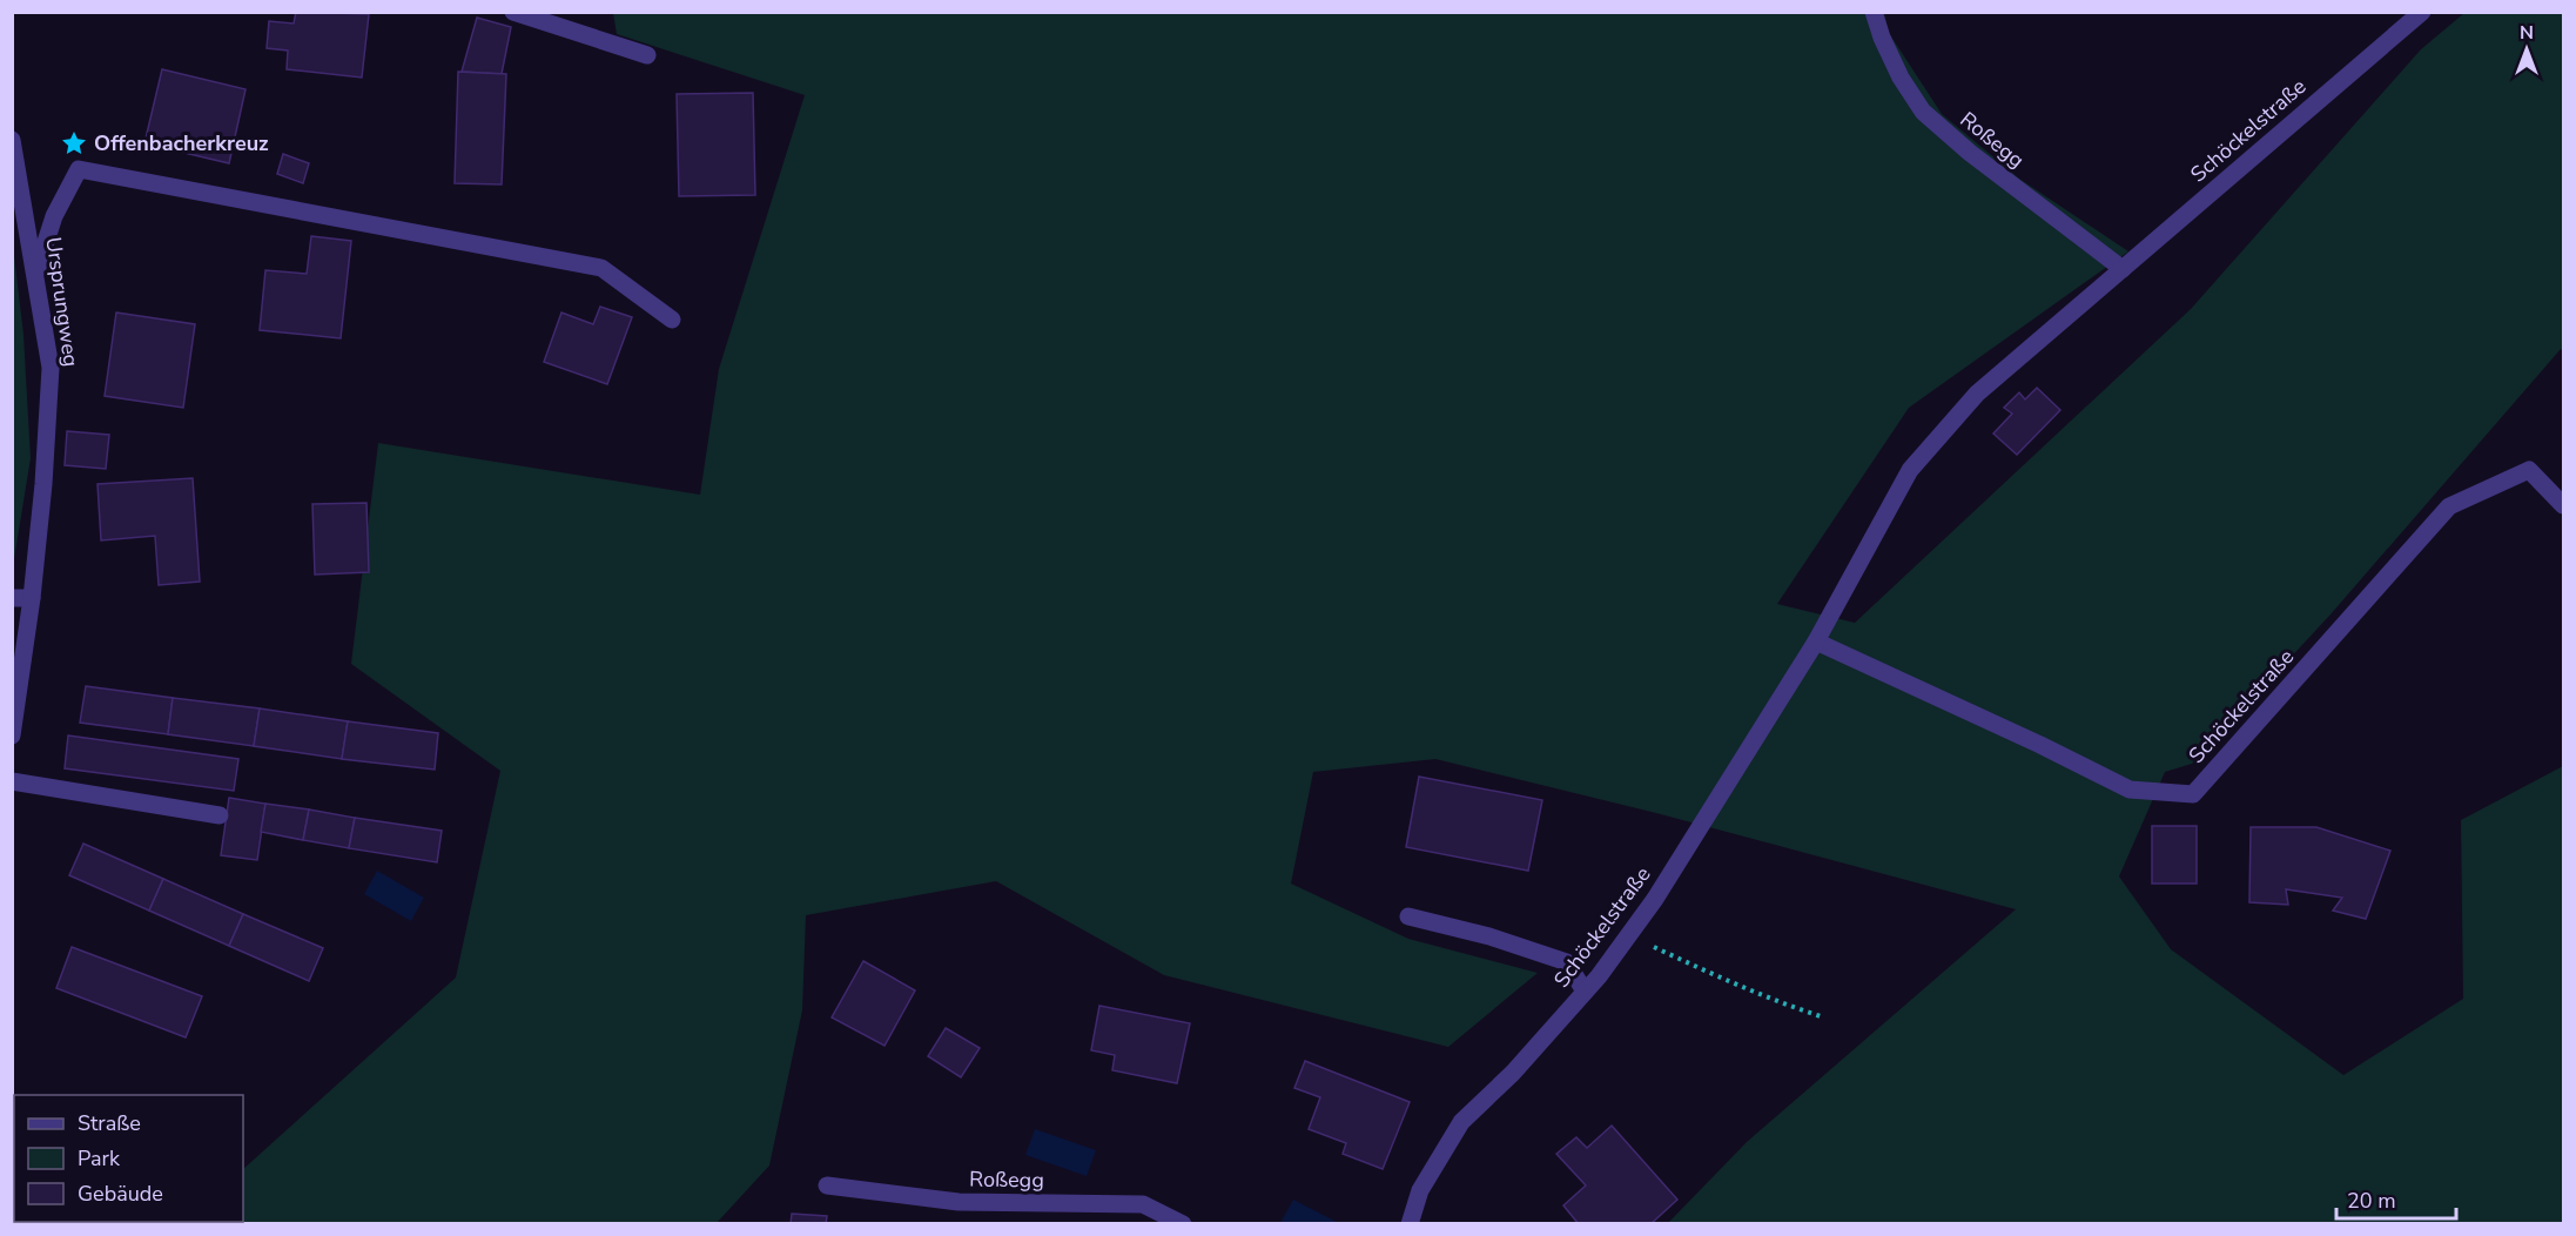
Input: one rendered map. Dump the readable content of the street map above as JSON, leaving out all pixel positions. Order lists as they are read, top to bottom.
{
  "streets": {
    "street": ["Schöckelstraße", "Roßegg", "Ursprungweg"]
  },
  "crossings": [
    ["Schöckelstraße", "Roßegg"]
  ],
  "places": {
    "place": ["Offenbacherkreuz"]
  },
  "legend": ["Straße", "Park", "Gebäude"],
  "scale_bar": "20 m",
  "north": "top"
}
